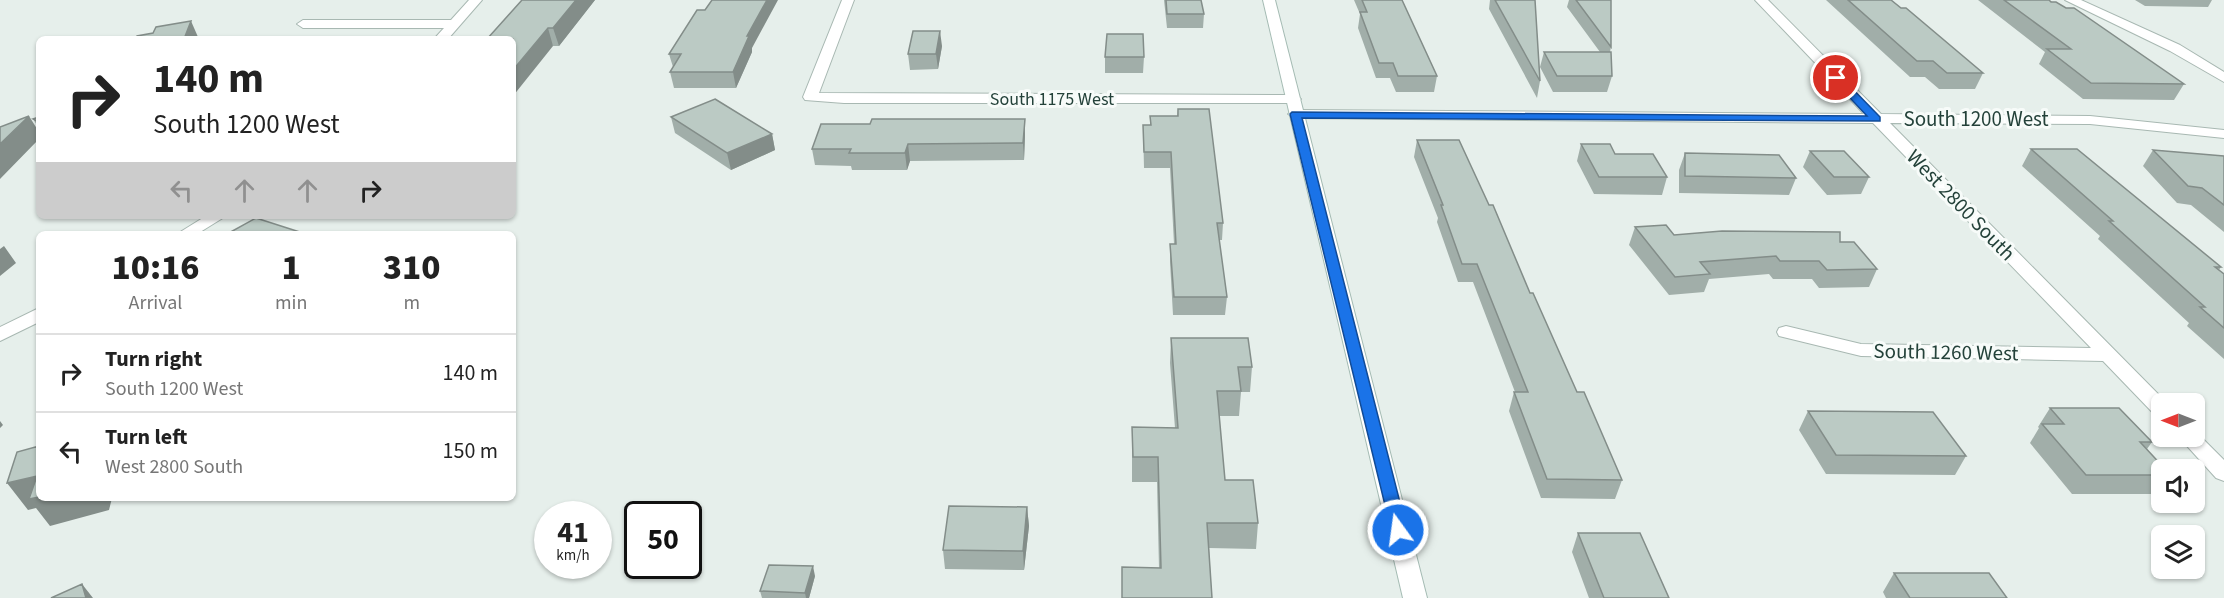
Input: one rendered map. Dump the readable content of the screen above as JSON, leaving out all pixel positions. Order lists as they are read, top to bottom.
{
  "streets": {
    "street": [
      "South 1175 West",
      "South 1200 West",
      "West 2800 South",
      "South 1260 West"
    ]
  },
  "crossings": [
    ["South 1175 West", "South 1200 West"],
    ["South 1200 West", "West 2800 South"],
    ["West 2800 South", "South 1260 West"]
  ],
  "north": "left",
  "page": {
    "turn": ["140 m", "South 1200 West"],
    "eta": [
      "10:16",
      "Arrival",
      "1",
      "min",
      "310",
      "m"
    ],
    "list": [
      {
        "name": "Turn right",
        "note": "South 1200 West",
        "value": "140 m"
      },
      {
        "name": "Turn left",
        "note": "West 2800 South",
        "value": "150 m"
      }
    ],
    "speed": "41 km/h",
    "limit": "50"
  }
}
